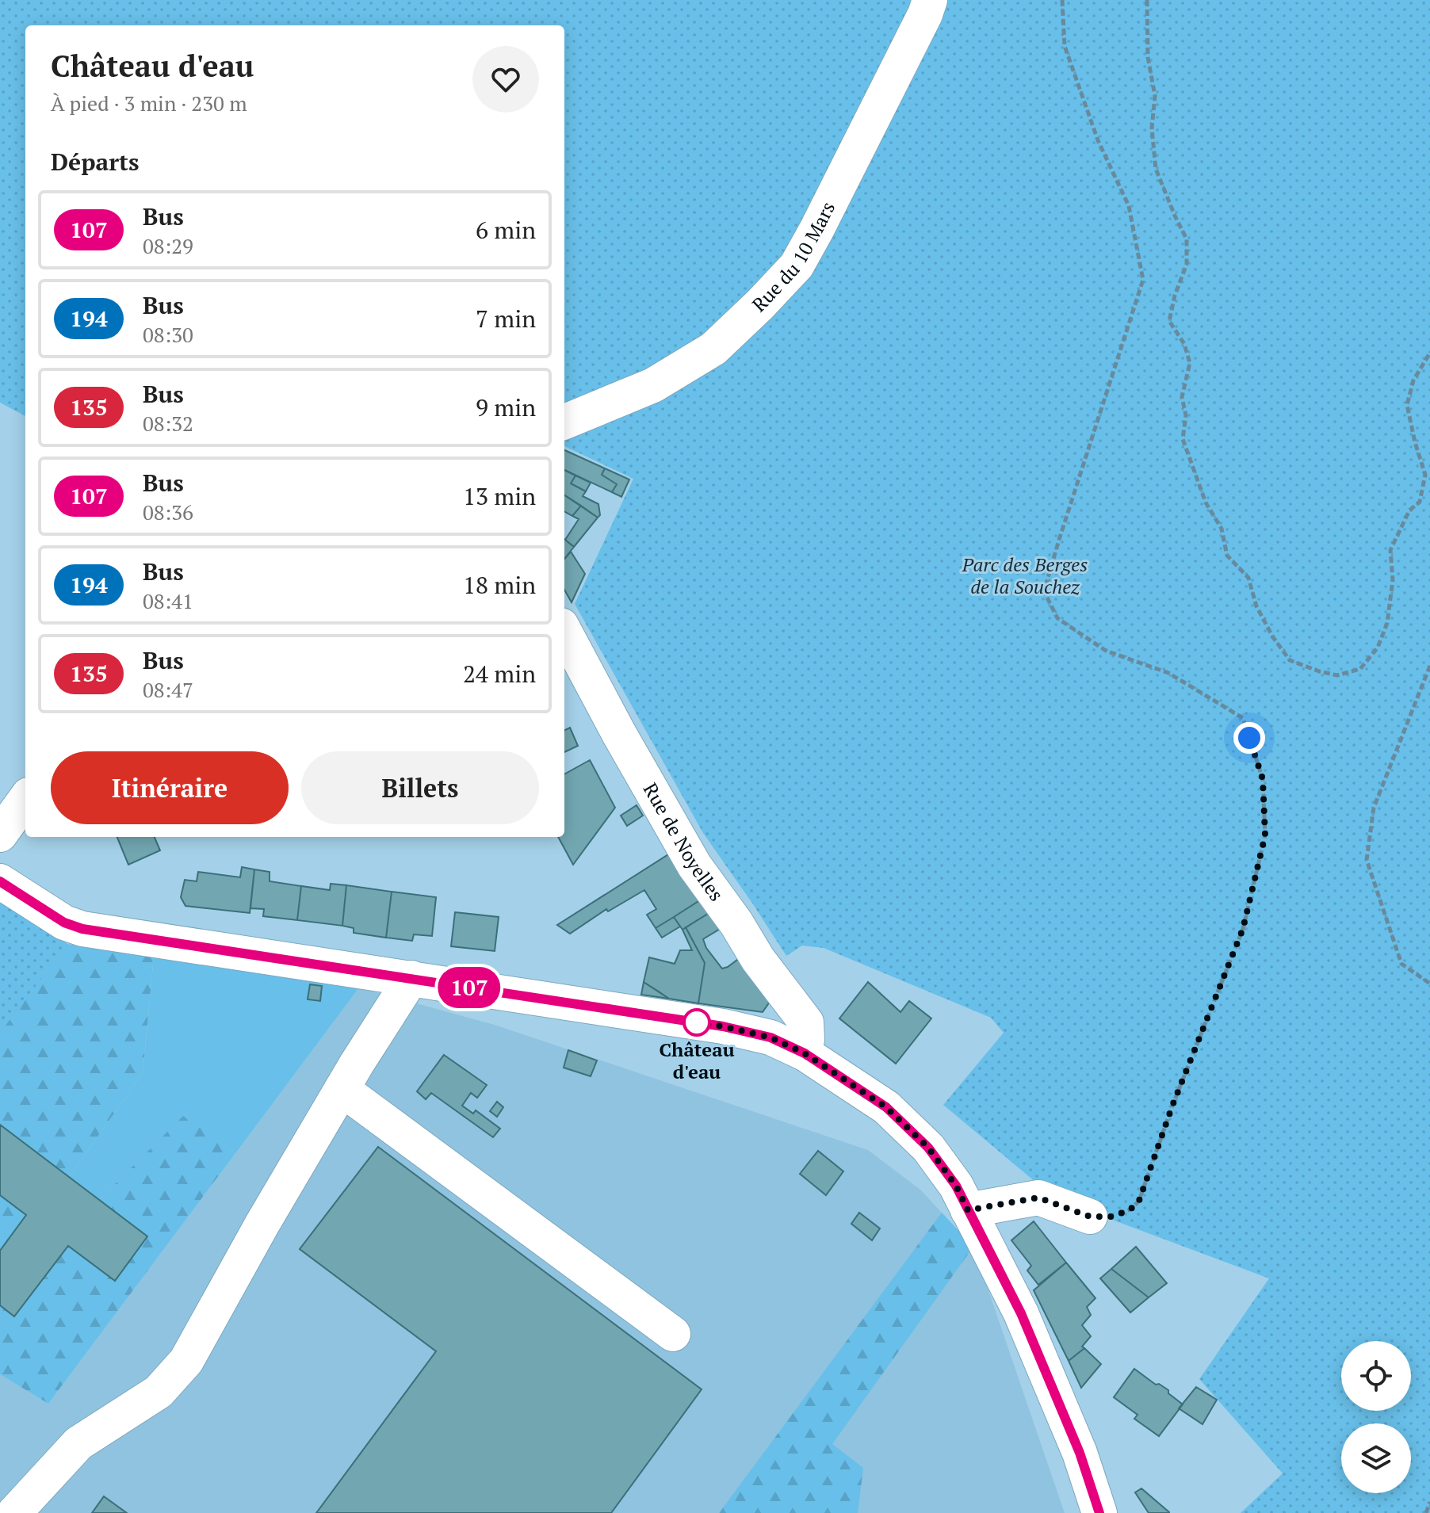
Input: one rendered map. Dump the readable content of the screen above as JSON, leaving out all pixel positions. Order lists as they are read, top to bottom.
{
  "streets": {
    "street": ["Rue du 10 Mars", "Rue de Noyelles"]
  },
  "parks": ["Parc des Berges de la Souchez"],
  "places": ["Château d'eau"],
  "lines": ["bus line 107"],
  "page": {
    "on_map": "107",
    "heading": [
      ["Château d'eau", "À pied · 3 min · 230 m"],
      "Départs"
    ],
    "list": [
      {
        "mark": "107",
        "name": "Bus",
        "note": "08:29",
        "value": "6 min"
      },
      {
        "mark": "194",
        "name": "Bus",
        "note": "08:30",
        "value": "7 min"
      },
      {
        "mark": "135",
        "name": "Bus",
        "note": "08:32",
        "value": "9 min"
      },
      {
        "mark": "107",
        "name": "Bus",
        "note": "08:36",
        "value": "13 min"
      },
      {
        "mark": "194",
        "name": "Bus",
        "note": "08:41",
        "value": "18 min"
      },
      {
        "mark": "135",
        "name": "Bus",
        "note": "08:47",
        "value": "24 min"
      }
    ],
    "buttons": ["Itinéraire", "Billets"]
  }
}
